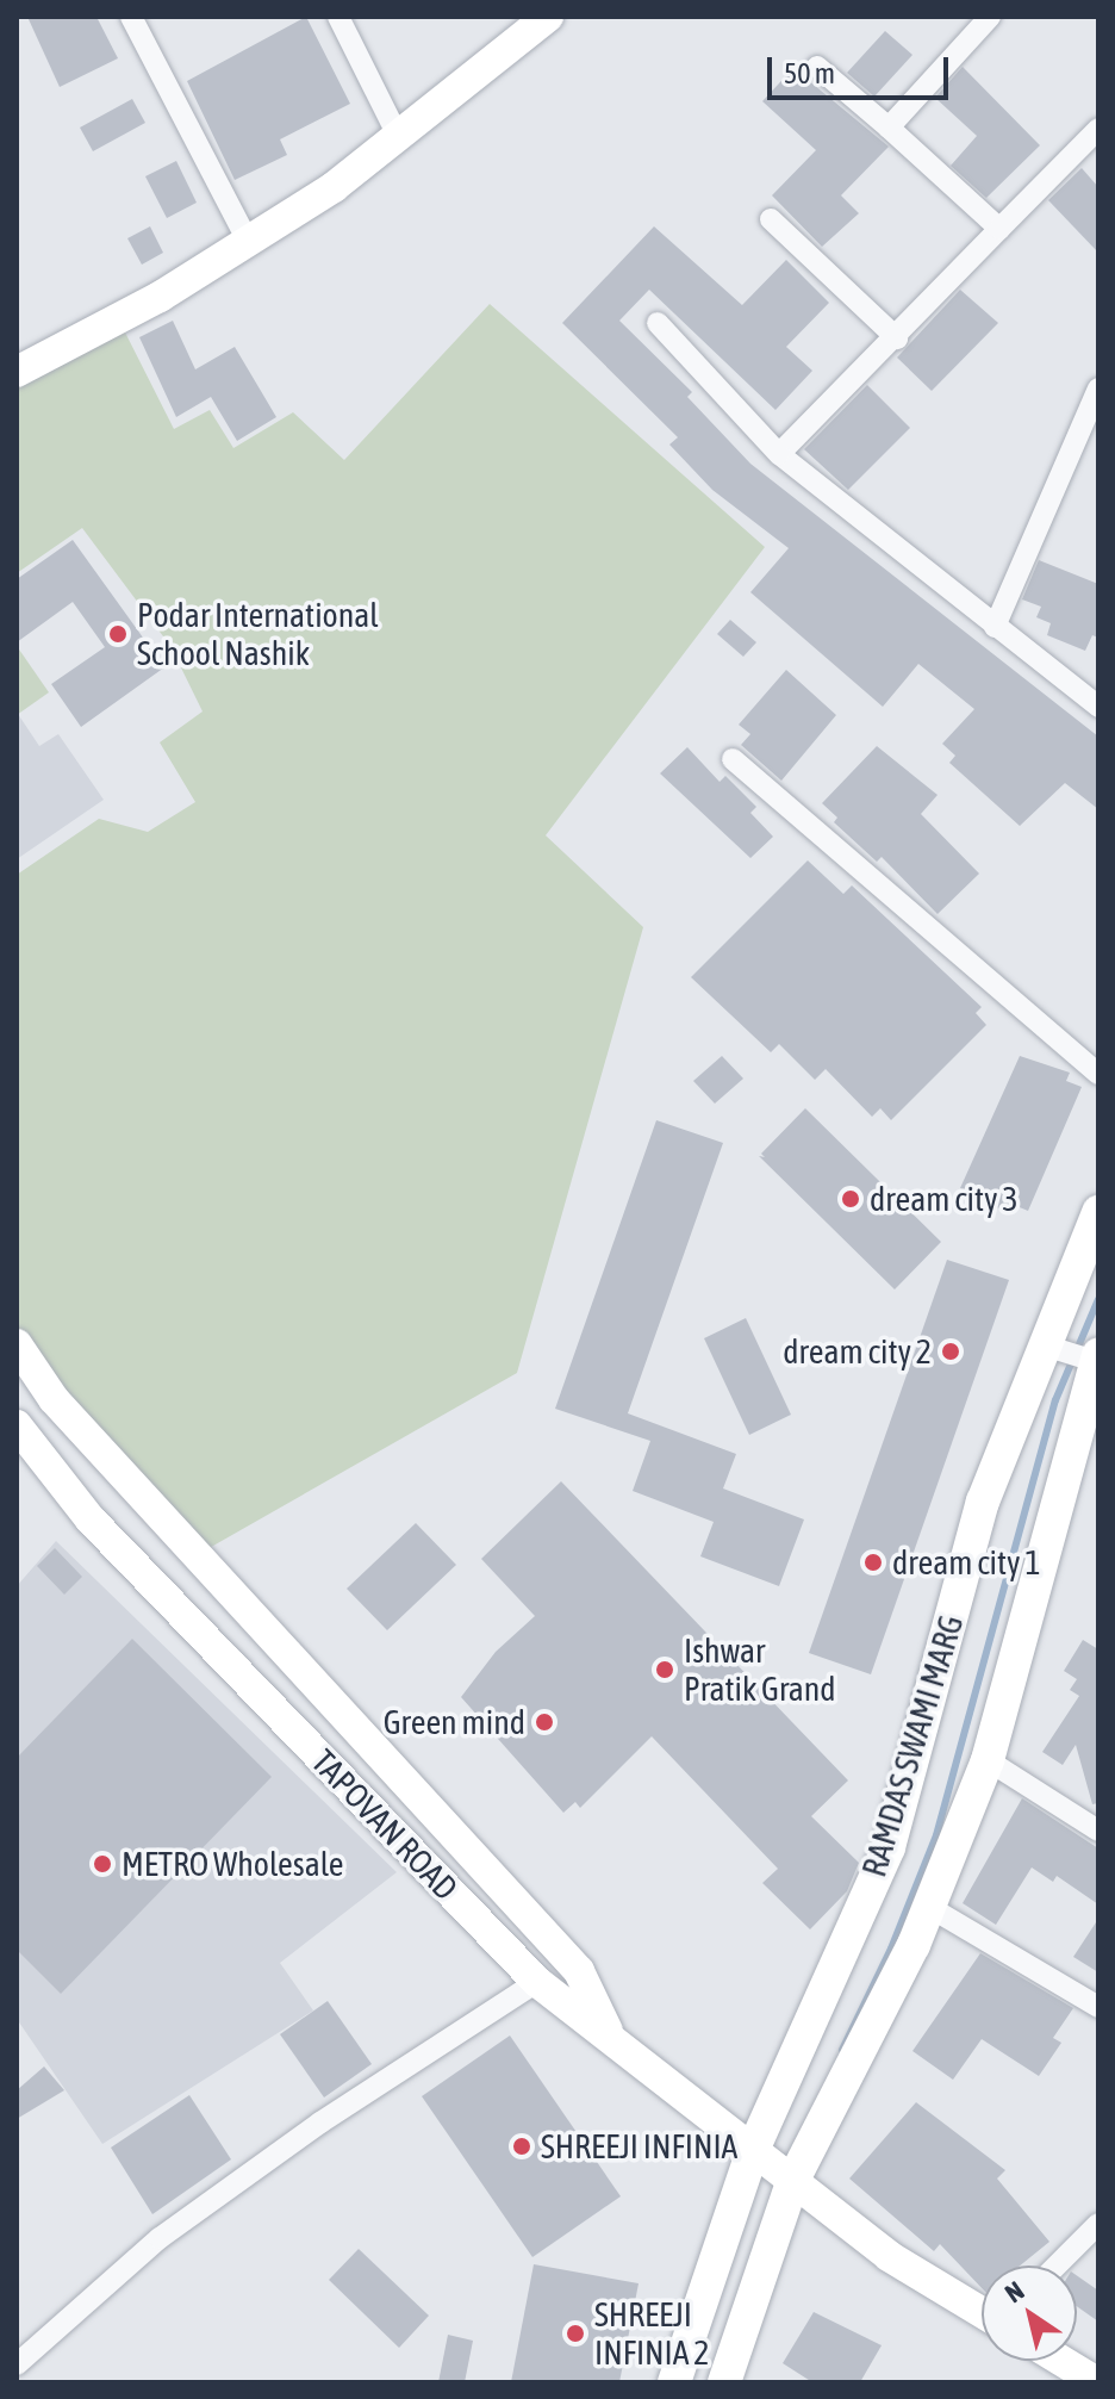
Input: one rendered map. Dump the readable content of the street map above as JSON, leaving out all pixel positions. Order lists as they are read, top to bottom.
{
  "streets": {
    "main road": ["RAMDAS SWAMI MARG", "TAPOVAN ROAD"]
  },
  "crossings": [
    ["RAMDAS SWAMI MARG", "TAPOVAN ROAD"]
  ],
  "places": [
    "Podar International School Nashik",
    "dream city 3",
    "dream city 2",
    "dream city 1",
    "Ishwar Pratik Grand",
    "Green mind",
    "METRO Wholesale",
    "SHREEJI INFINIA",
    "SHREEJI INFINIA 2"
  ],
  "scale_bar": "50 m",
  "north": "top left"
}
